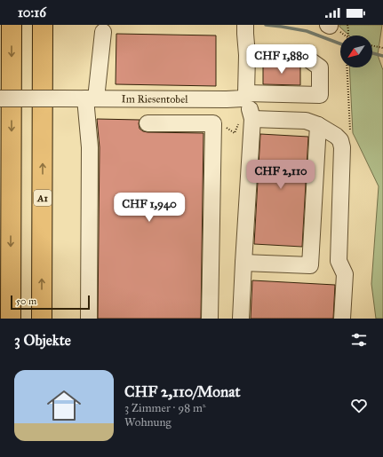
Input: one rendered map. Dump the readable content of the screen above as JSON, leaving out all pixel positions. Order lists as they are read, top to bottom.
{
  "streets": {
    "highway": ["A1"],
    "lane": ["Im Riesentobel"]
  },
  "scale_bar": "50 m",
  "north": "bottom left",
  "page": {
    "status": "10:16",
    "price": ["CHF 1,880", "CHF 2,110", "CHF 1,940"],
    "scale": "50 m",
    "heading": "3 Objekte",
    "list": [
      {
        "name": "CHF 2,110/Monat",
        "note": "3 Zimmer · 98 m² · Wohnung"
      }
    ]
  }
}
